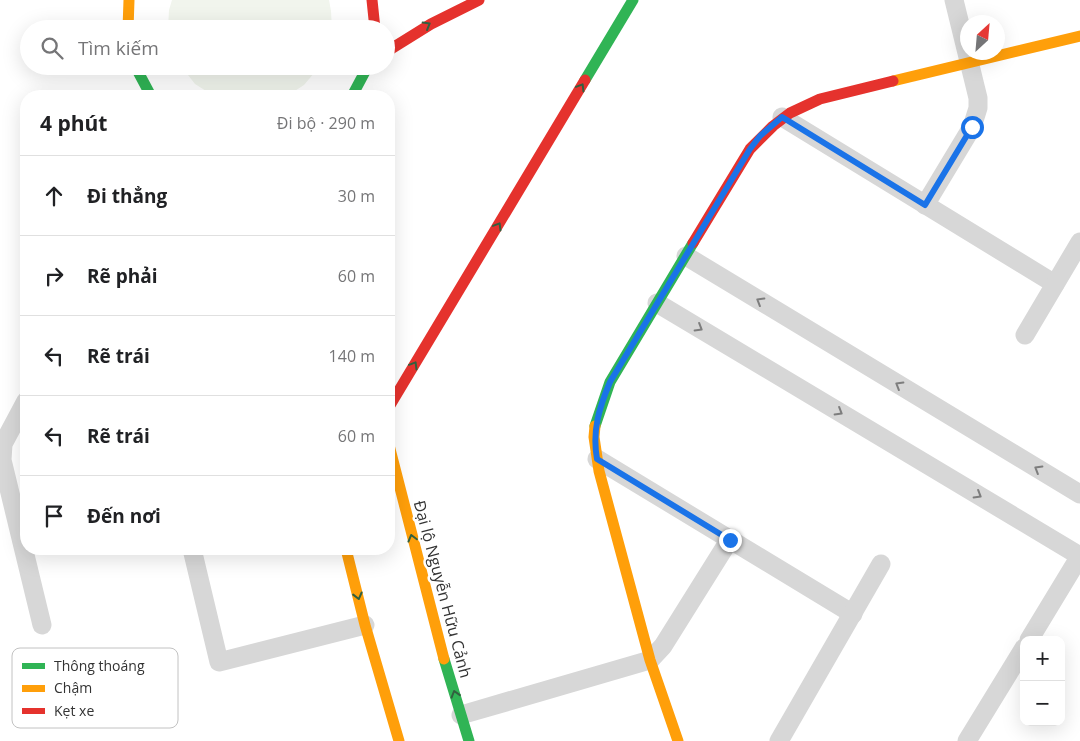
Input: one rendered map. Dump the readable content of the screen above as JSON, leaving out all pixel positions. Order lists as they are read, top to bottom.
{
  "streets": {
    "main road": ["Đại lộ Nguyễn Hữu Cảnh"]
  },
  "legend": ["Thông thoáng", "Chậm", "Kẹt xe"],
  "north": "top right",
  "page": {
    "search": "Tìm kiếm",
    "heading": ["4 phút", "Đi bộ · 290 m"],
    "list": [
      ["Đi thẳng", "30 m"],
      ["Rẽ phải", "60 m"],
      ["Rẽ trái", "140 m"],
      ["Rẽ trái", "60 m"],
      "Đến nơi"
    ],
    "map_buttons": ["+", "−"]
  }
}
